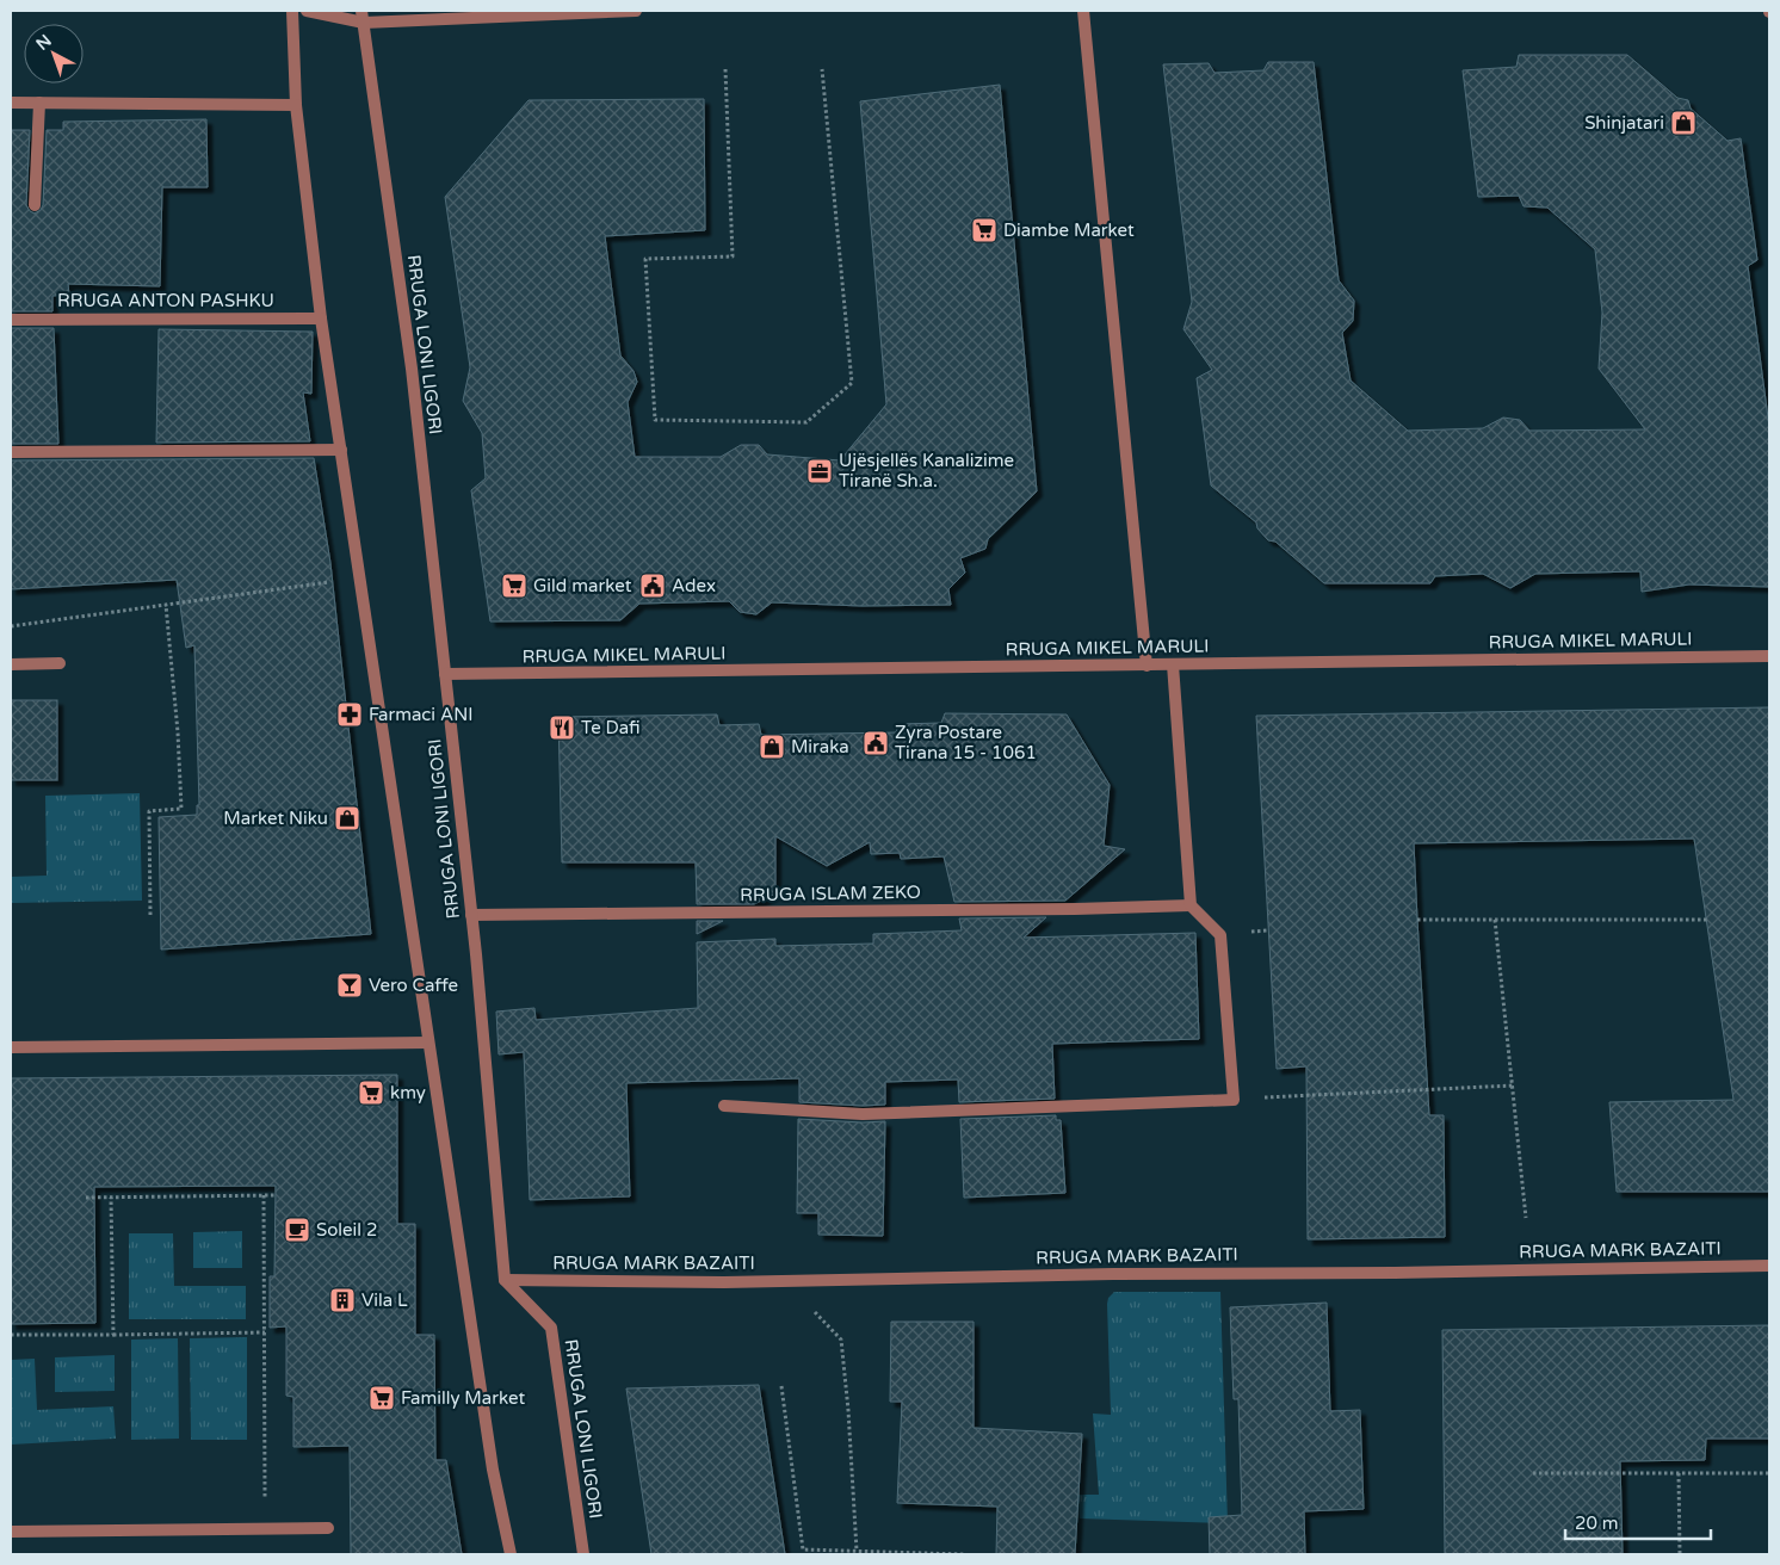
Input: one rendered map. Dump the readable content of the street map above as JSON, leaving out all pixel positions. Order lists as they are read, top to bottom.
{
  "streets": {
    "street": [
      "RRUGA ANTON PASHKU",
      "RRUGA LONI LIGORI",
      "RRUGA MIKEL MARULI",
      "RRUGA ISLAM ZEKO",
      "RRUGA MARK BAZAITI"
    ]
  },
  "crossings": [
    ["RRUGA LONI LIGORI", "RRUGA MIKEL MARULI"],
    ["RRUGA LONI LIGORI", "RRUGA ISLAM ZEKO"],
    ["RRUGA LONI LIGORI", "RRUGA MARK BAZAITI"]
  ],
  "places": {
    "shop": ["Shinjatari", "Miraka", "Market Niku"],
    "supermarket": [
      "Diambe Market",
      "Gild market",
      "kmy",
      "Familly Market"
    ],
    "office": ["Ujësjellës Kanalizime Tiranë Sh.a."],
    "public building": ["Adex", "Zyra Postare Tirana 15 - 1061"],
    "pharmacy": ["Farmaci ANI"],
    "restaurant": ["Te Dafi"],
    "bar": ["Vero Caffe"],
    "cafe": ["Soleil 2"],
    "building": ["Vila L"]
  },
  "scale_bar": "20 m",
  "north": "top left"
}
